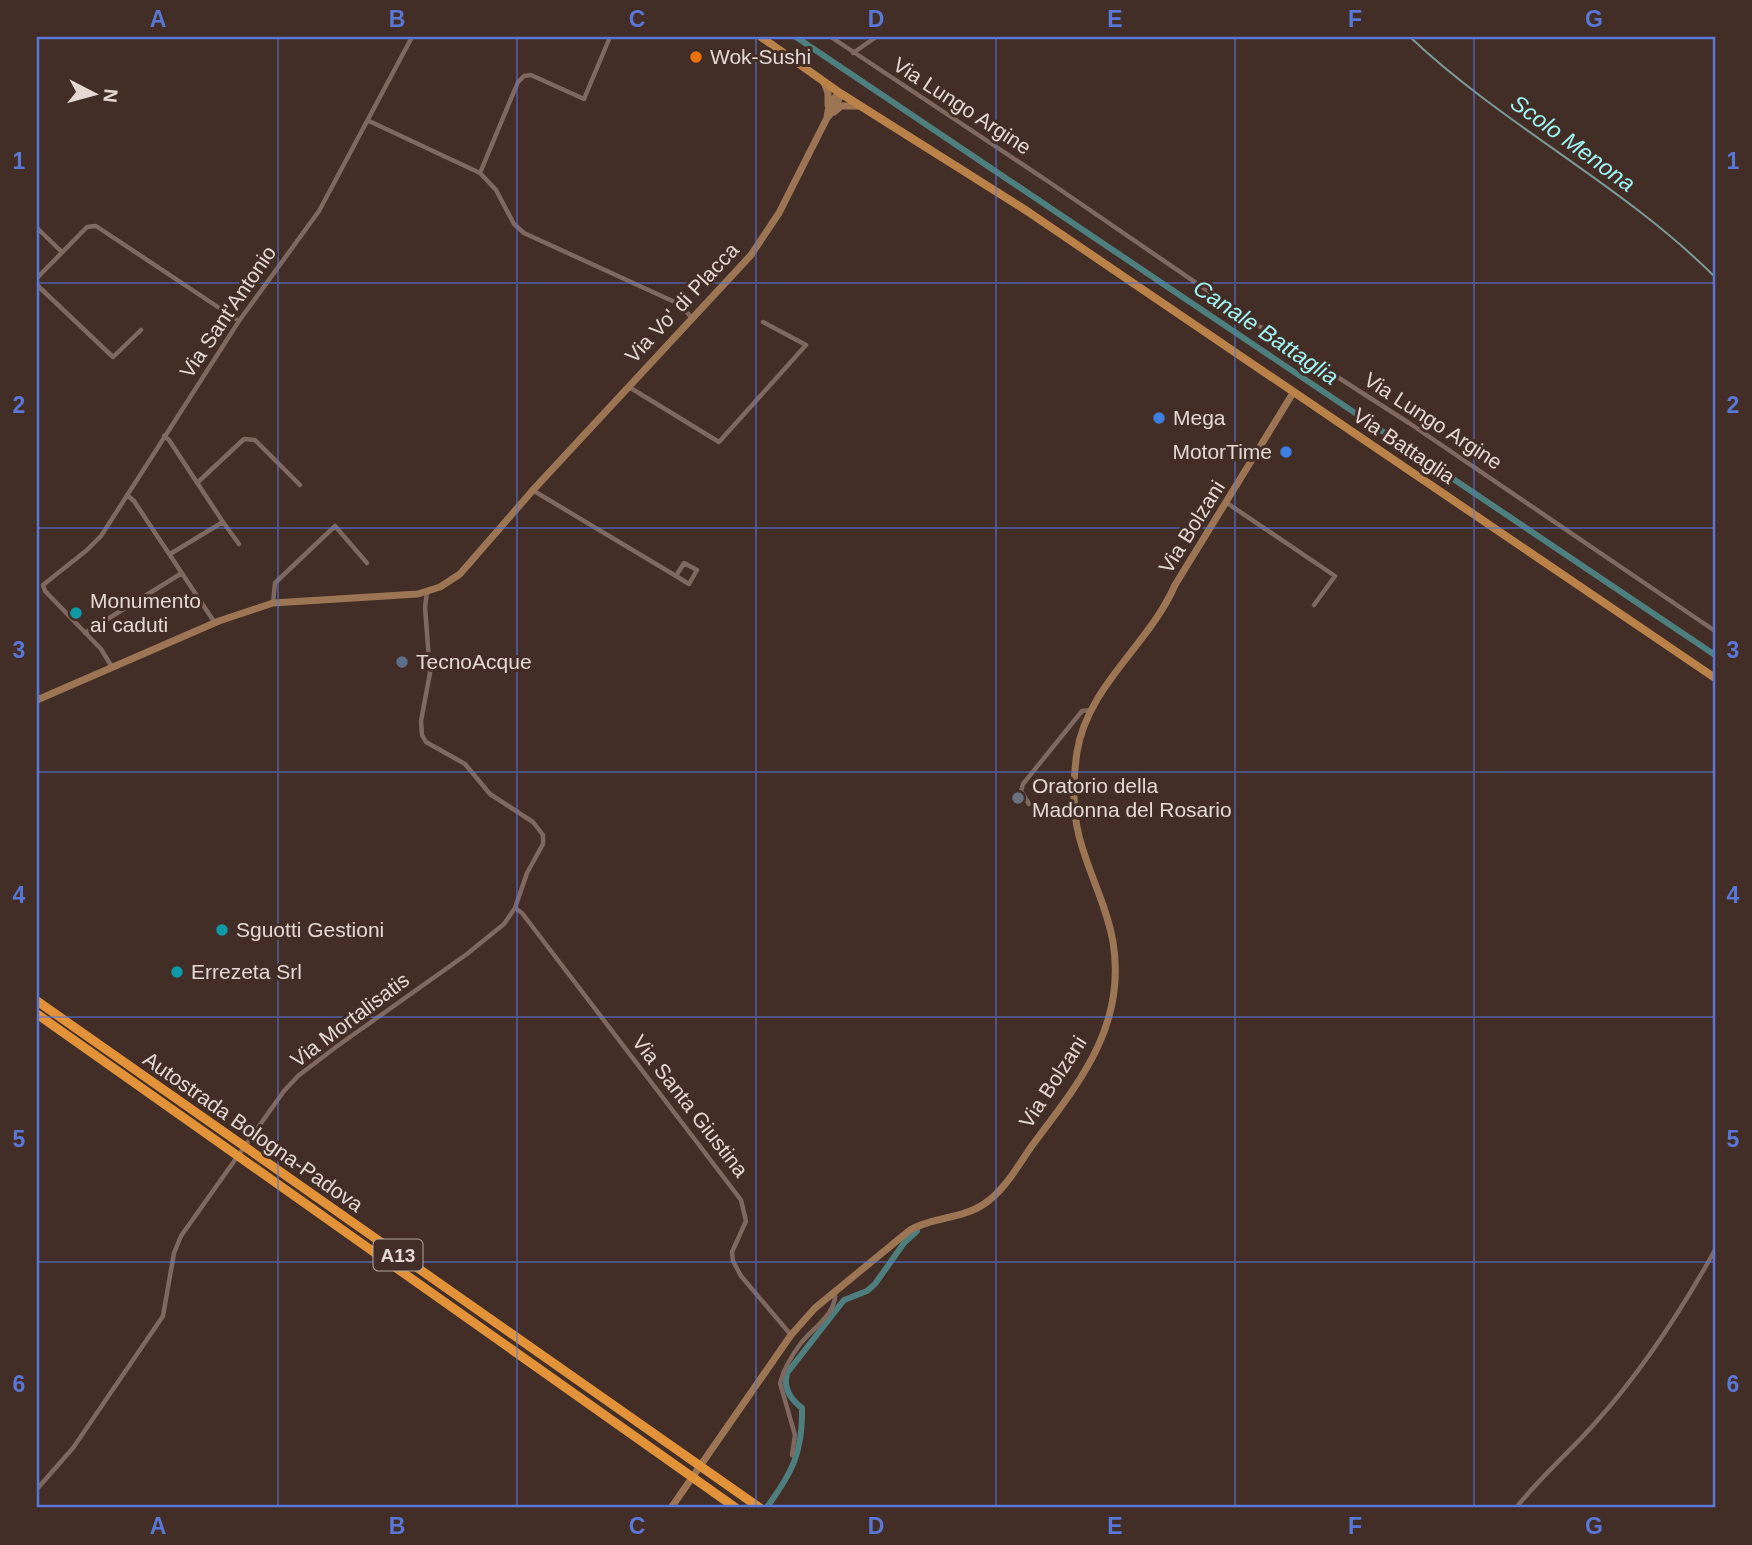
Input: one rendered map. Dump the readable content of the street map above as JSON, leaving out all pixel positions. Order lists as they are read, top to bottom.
{
  "streets": {
    "highway": ["Autostrada Bologna-Padova", "A13"],
    "main road": ["Via Battaglia"],
    "street": [
      "Via Lungo Argine",
      "Via Vo' di Placca",
      "Via Sant'Antonio",
      "Via Bolzani",
      "Via Mortalisatis",
      "Via Santa Giustina"
    ]
  },
  "crossings": [
    ["Via Vo' di Placca", "Via Battaglia"],
    ["Via Vo' di Placca", "Via Mortalisatis"],
    ["Via Battaglia", "Via Bolzani"],
    ["Via Bolzani", "Via Santa Giustina"],
    ["Via Mortalisatis", "Via Santa Giustina"]
  ],
  "water": ["Scolo Menona", "Canale Battaglia"],
  "places": [
    "Wok-Sushi",
    "Mega",
    "MotorTime",
    "Monumento ai caduti",
    "TecnoAcque",
    "Oratorio della Madonna del Rosario",
    "Sguotti Gestioni",
    "Errezeta Srl"
  ],
  "north": "right",
  "grid": {
    "columns": [
      "A",
      "B",
      "C",
      "D",
      "E",
      "F",
      "G"
    ],
    "rows": [
      "1",
      "2",
      "3",
      "4",
      "5",
      "6"
    ]
  }
}
